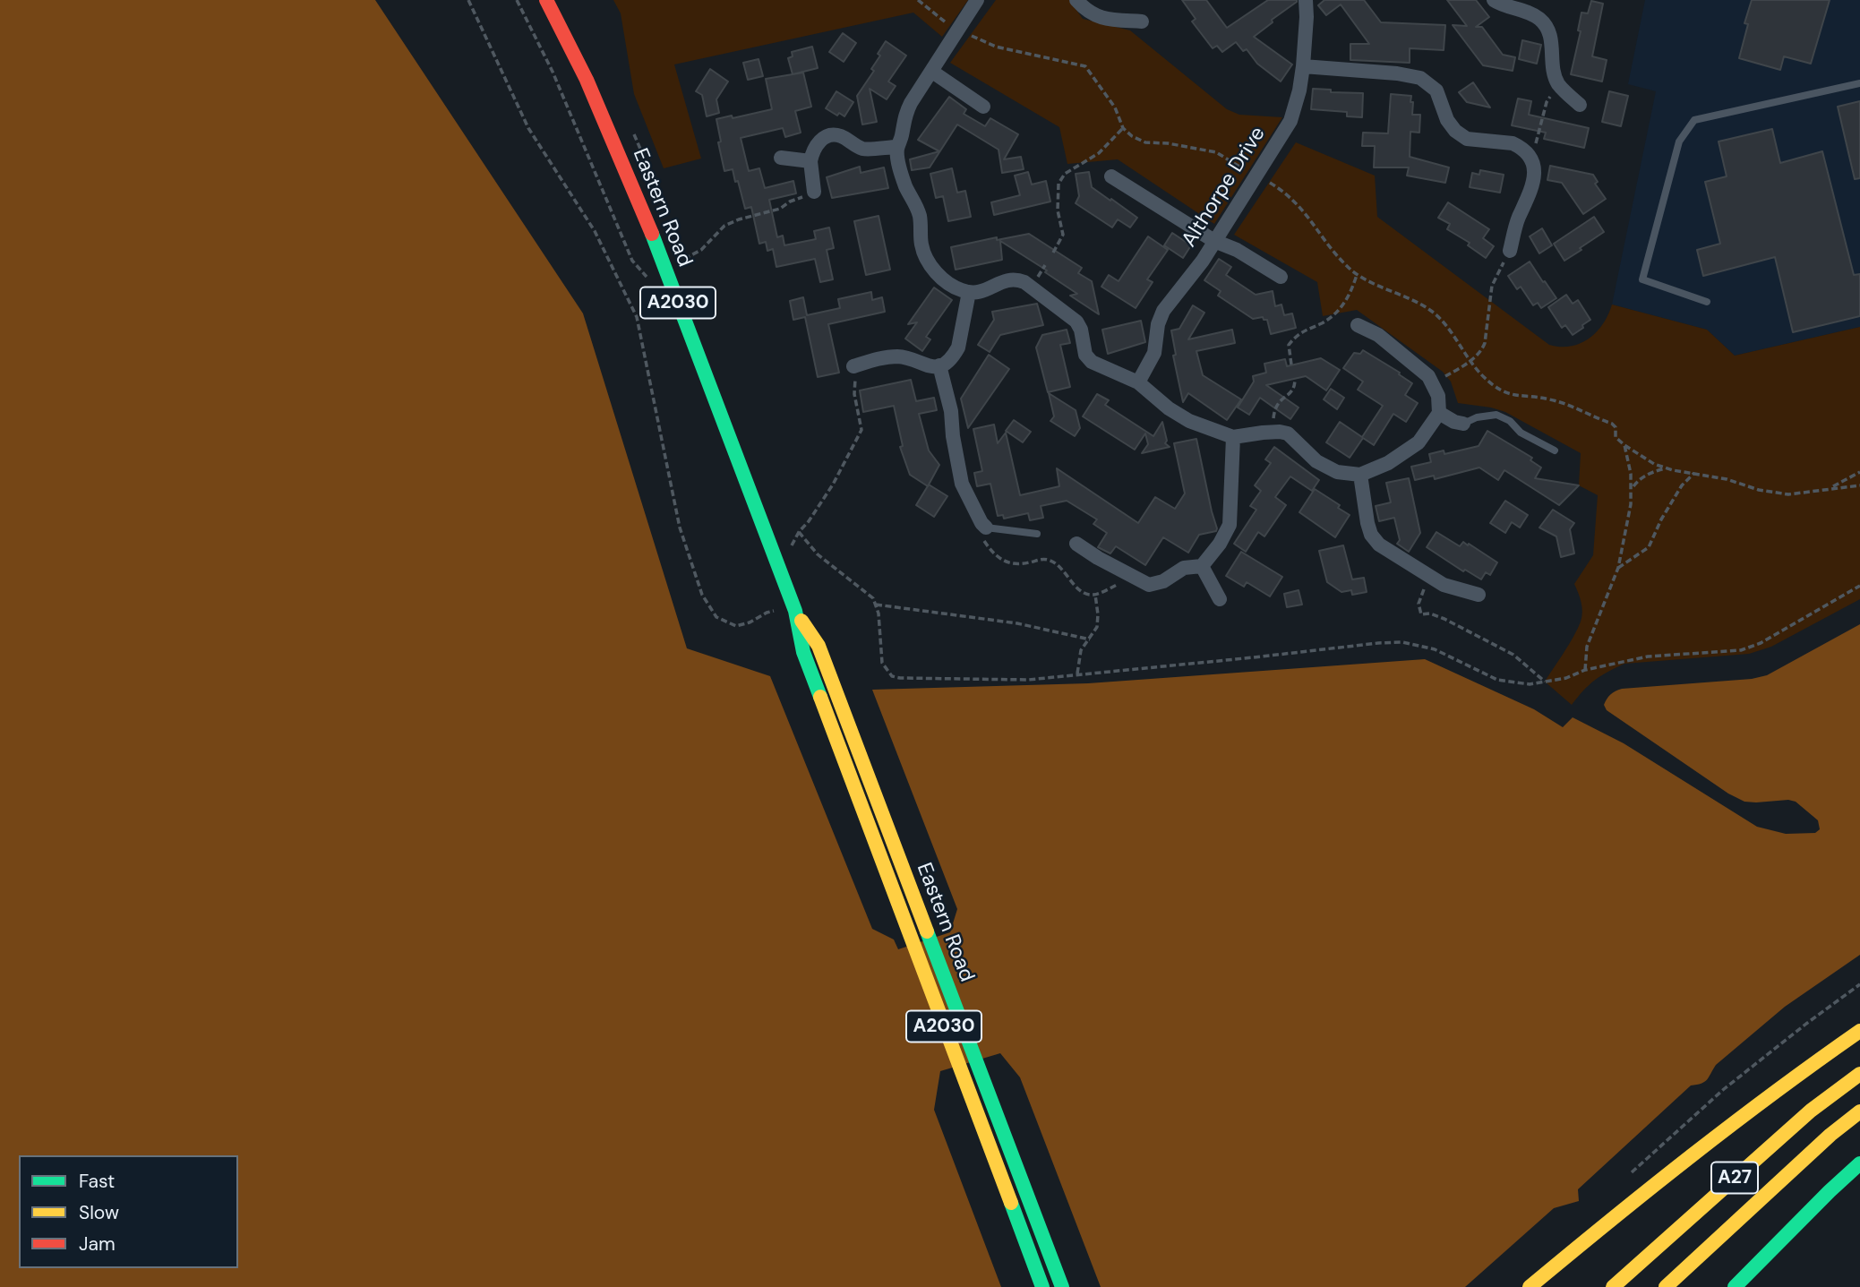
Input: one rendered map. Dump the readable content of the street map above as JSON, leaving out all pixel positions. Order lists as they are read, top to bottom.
{
  "streets": {
    "main road": ["Eastern Road", "A2030", "A27"],
    "street": ["Althorpe Drive"]
  },
  "legend": ["Fast", "Slow", "Jam"]
}
